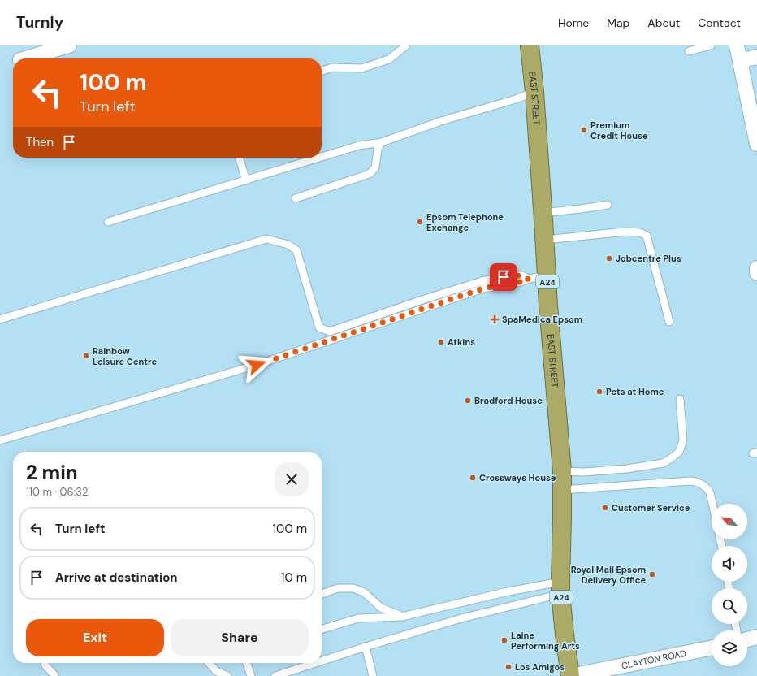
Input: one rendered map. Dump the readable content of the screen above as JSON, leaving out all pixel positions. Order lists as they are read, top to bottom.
{
  "streets": {
    "highway": ["EAST STREET", "A24"],
    "street": ["CLAYTON ROAD"]
  },
  "crossings": [
    ["EAST STREET", "CLAYTON ROAD"]
  ],
  "places": {
    "other": [
      "Premium Credit House",
      "Epsom Telephone Exchange",
      "Jobcentre Plus",
      "Atkins",
      "Rainbow Leisure Centre",
      "Pets at Home",
      "Bradford House",
      "Crossways House",
      "Customer Service",
      "Royal Mail Epsom Delivery Office",
      "Laine Performing Arts",
      "Los Amigos"
    ],
    "health": ["SpaMedica Epsom"]
  },
  "north": "top left",
  "page": {
    "header": "Turnly",
    "nav": [
      "Home",
      "Map",
      "About",
      "Contact"
    ],
    "turn": ["100 m", "Turn left"],
    "then": "Then",
    "heading": ["2 min", "110 m · 06:32"],
    "list": [
      {
        "name": "Turn left",
        "value": "100 m"
      },
      {
        "name": "Arrive at destination",
        "value": "10 m"
      }
    ],
    "buttons": ["Exit", "Share"]
  }
}
